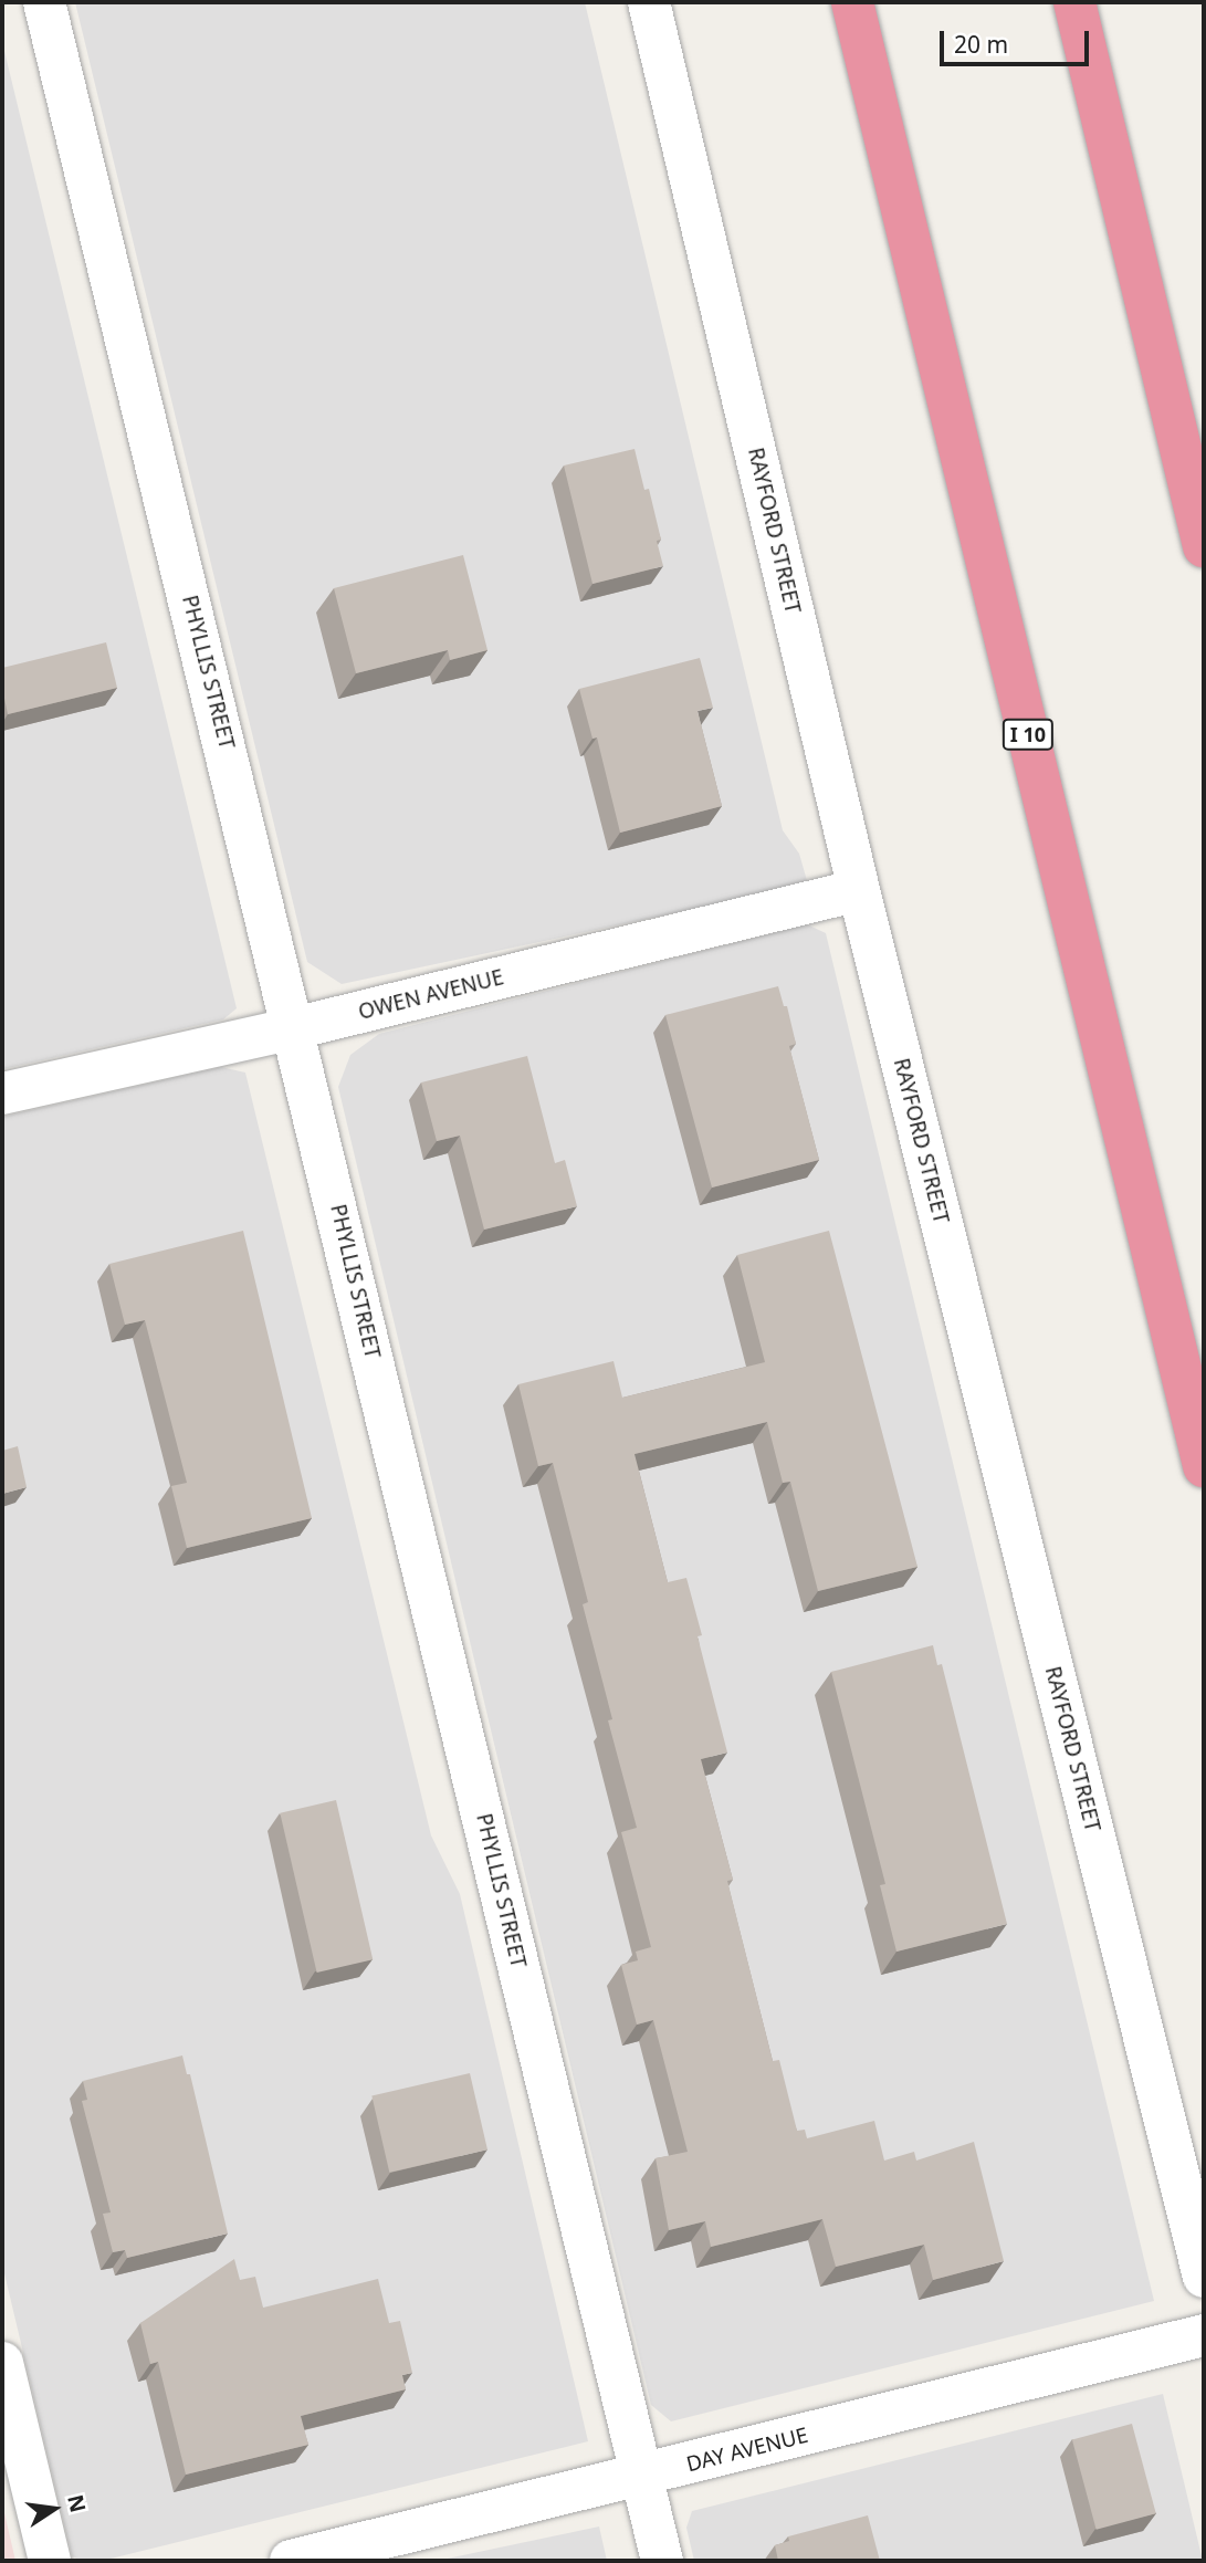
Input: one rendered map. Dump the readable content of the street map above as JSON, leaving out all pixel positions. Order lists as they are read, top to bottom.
{
  "streets": {
    "highway": ["I 10"],
    "street": [
      "RAYFORD STREET",
      "PHYLLIS STREET",
      "OWEN AVENUE",
      "DAY AVENUE"
    ]
  },
  "crossings": [
    ["RAYFORD STREET", "OWEN AVENUE"],
    ["PHYLLIS STREET", "OWEN AVENUE"],
    ["PHYLLIS STREET", "DAY AVENUE"]
  ],
  "scale_bar": "20 m",
  "north": "right"
}
